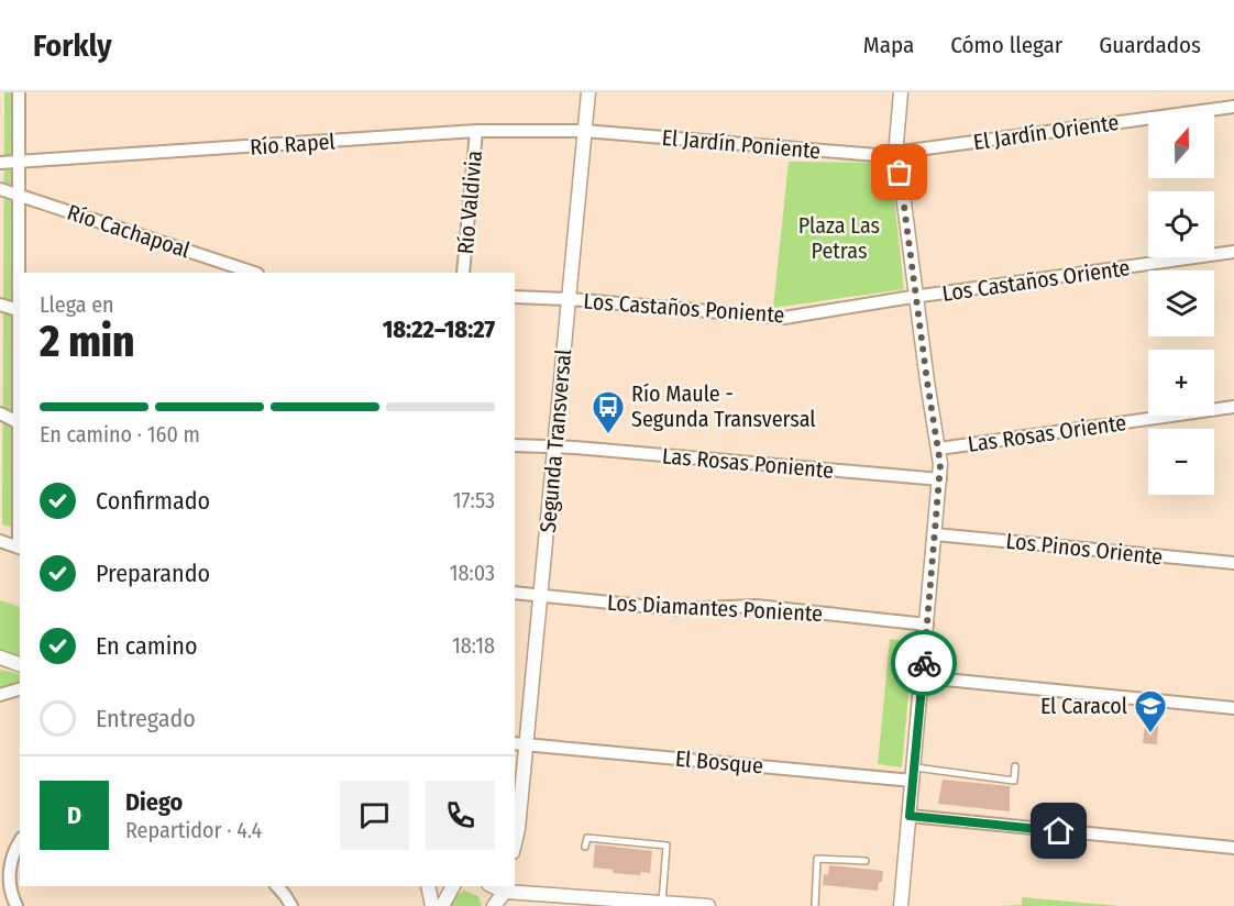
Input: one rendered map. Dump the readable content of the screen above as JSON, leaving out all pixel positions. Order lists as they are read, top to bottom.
{
  "streets": {
    "street": [
      "El Jardín Oriente",
      "Río Rapel",
      "El Jardín Poniente",
      "Río Valdivia",
      "Río Cachapoal",
      "Los Castaños Oriente",
      "Los Castaños Poniente",
      "Las Rosas Oriente",
      "Segunda Transversal",
      "Las Rosas Poniente",
      "Los Pinos Oriente",
      "Los Diamantes Poniente",
      "El Bosque"
    ]
  },
  "crossings": [
    ["El Jardín Oriente", "El Jardín Poniente"],
    ["Río Rapel", "El Jardín Poniente"],
    ["Río Rapel", "Río Valdivia"],
    ["Río Rapel", "Segunda Transversal"],
    ["El Jardín Poniente", "Segunda Transversal"],
    ["Los Castaños Oriente", "Los Castaños Poniente"],
    ["Los Castaños Poniente", "Segunda Transversal"],
    ["Segunda Transversal", "Las Rosas Poniente"],
    ["Segunda Transversal", "Los Diamantes Poniente"],
    ["Segunda Transversal", "El Bosque"]
  ],
  "parks": ["Plaza Las Petras"],
  "places": {
    "bus stop": ["Río Maule - Segunda Transversal"],
    "school or university": ["El Caracol"]
  },
  "north": "top",
  "page": {
    "header": "Forkly",
    "nav": ["Mapa", "Cómo llegar", "Guardados"],
    "map_buttons": ["+", "−"],
    "heading": ["2 min", "Llega en", "18:22–18:27"],
    "panel": ["Diego", "Repartidor · 4.4"],
    "bar": "En camino · 160 m",
    "list": [
      ["Confirmado", "17:53"],
      ["Preparando", "18:03"],
      ["En camino", "18:18"],
      "Entregado"
    ],
    "round": "D"
  }
}
